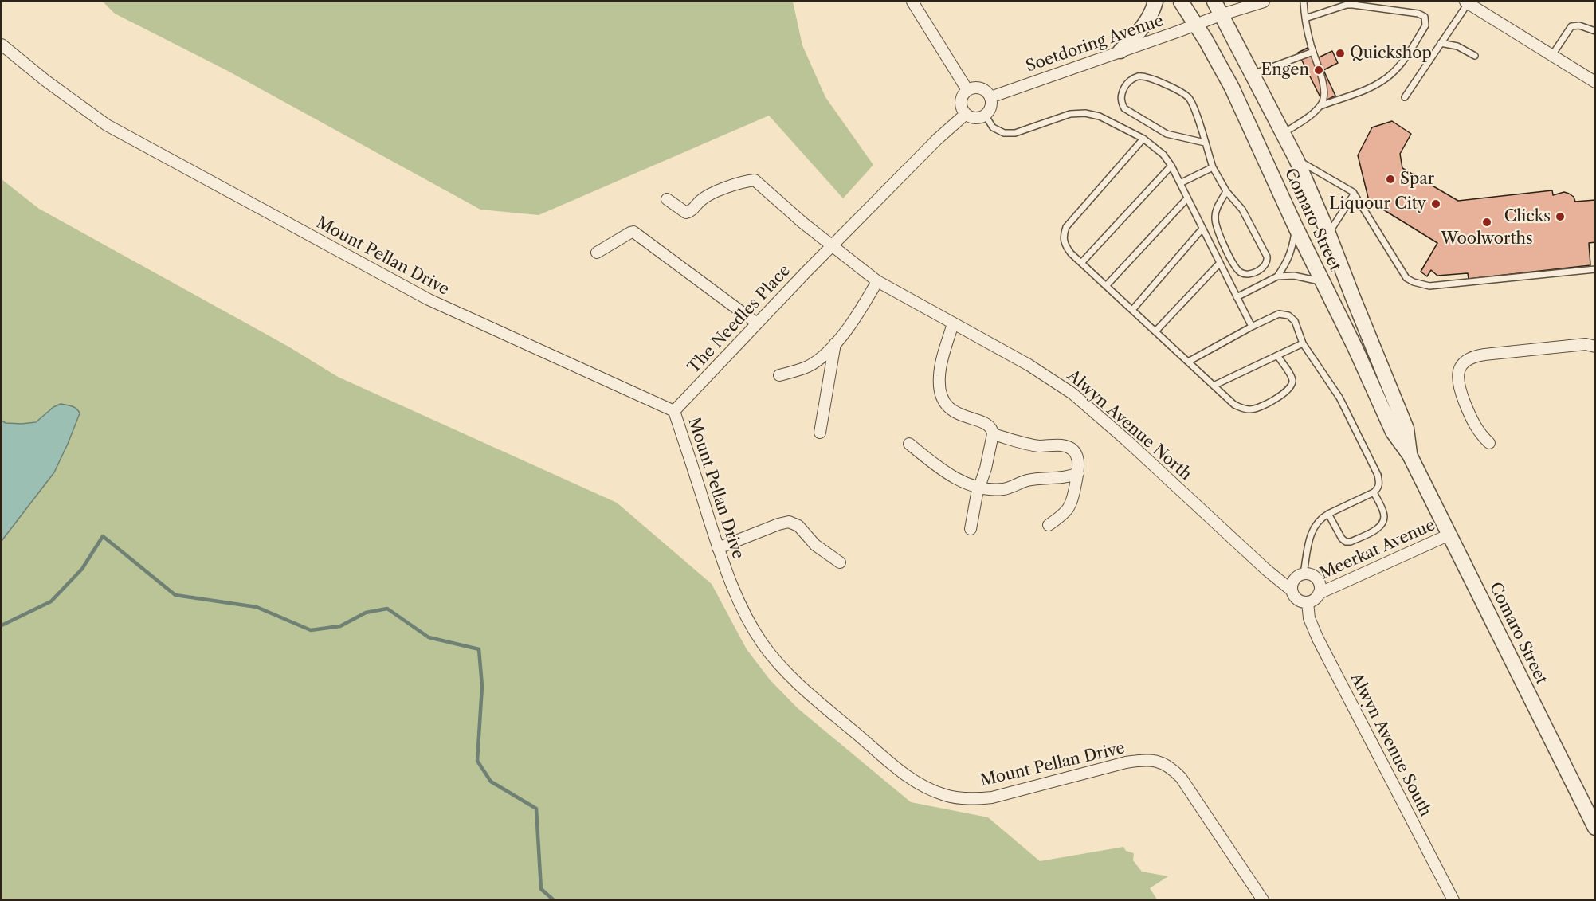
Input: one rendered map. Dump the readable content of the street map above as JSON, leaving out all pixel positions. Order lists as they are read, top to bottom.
{
  "streets": {
    "street": [
      "Soetdoring Avenue",
      "Comaro Street",
      "Mount Pellan Drive",
      "The Needles Place",
      "Alwyn Avenue North",
      "Meerkat Avenue",
      "Alwyn Avenue South"
    ]
  },
  "crossings": [
    ["Soetdoring Avenue", "Comaro Street"],
    ["Comaro Street", "Meerkat Avenue"],
    ["Mount Pellan Drive", "The Needles Place"],
    ["The Needles Place", "Alwyn Avenue North"],
    ["Alwyn Avenue North", "Meerkat Avenue"],
    ["Alwyn Avenue North", "Alwyn Avenue South"],
    ["Meerkat Avenue", "Alwyn Avenue South"]
  ],
  "places": [
    "Quickshop",
    "Engen",
    "Spar",
    "Liquour City",
    "Clicks",
    "Woolworths"
  ]
}
